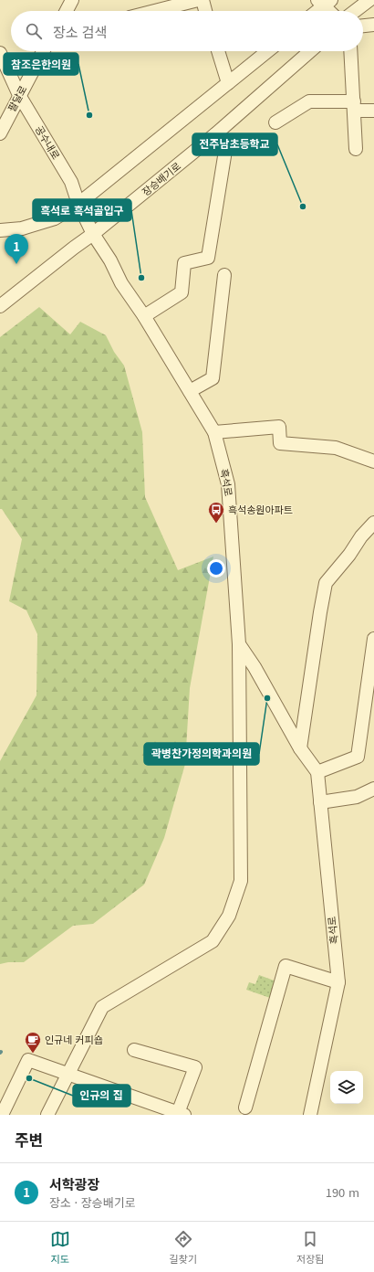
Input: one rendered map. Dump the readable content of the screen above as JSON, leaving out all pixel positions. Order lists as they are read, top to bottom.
{
  "streets": {
    "street": [
      "팔달로",
      "공수내로",
      "장승배기로",
      "흑석로"
    ]
  },
  "crossings": [
    ["팔달로", "공수내로"],
    ["공수내로", "장승배기로"],
    ["공수내로", "흑석로"],
    ["장승배기로", "흑석로"]
  ],
  "places": {
    "other": [
      "참조은한의원",
      "전주남초등학교",
      "흑석로 흑석골입구",
      "곽병찬가정의학과의원",
      "인규의 집"
    ],
    "bus stop": ["흑석송원아파트"],
    "cafe": ["인규네 커피숍"]
  },
  "page": {
    "search": "장소 검색",
    "pins": "1",
    "heading": "주변",
    "list": [
      {
        "mark": "1",
        "name": "서학광장",
        "note": "장소 · 장승배기로",
        "value": "190 m"
      }
    ],
    "nav": ["지도", "길찾기", "저장됨"]
  }
}
